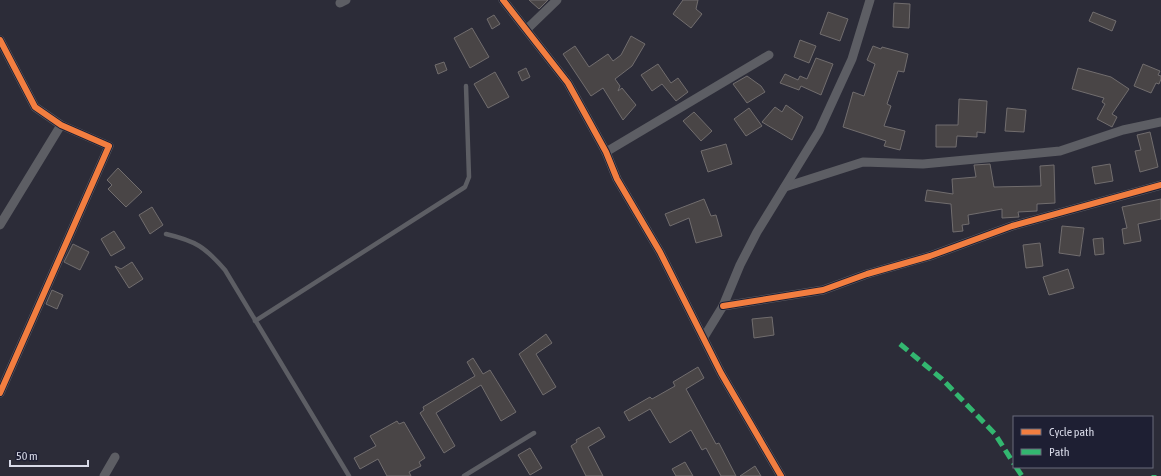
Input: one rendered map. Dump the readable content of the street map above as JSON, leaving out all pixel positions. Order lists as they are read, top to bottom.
{
  "legend": ["Cycle path", "Path"],
  "scale_bar": "50 m"
}
